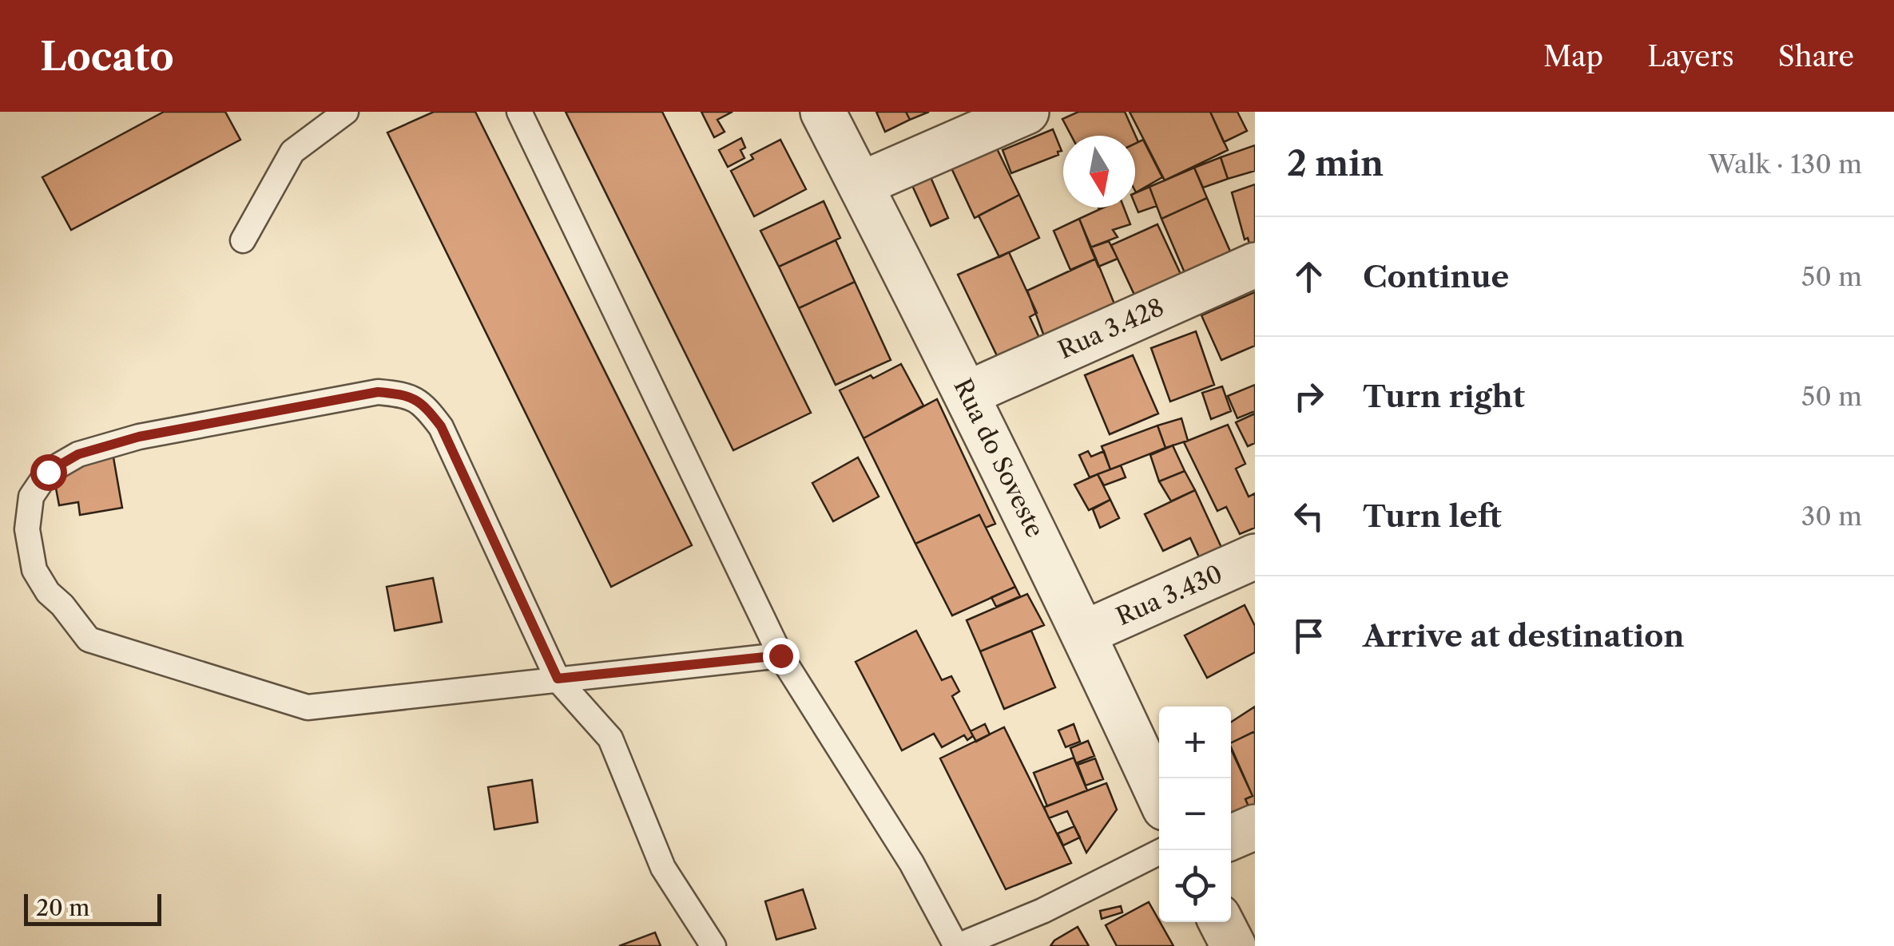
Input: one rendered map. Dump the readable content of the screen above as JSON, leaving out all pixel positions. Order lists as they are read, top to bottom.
{
  "streets": {
    "street": ["Rua 3.428", "Rua do Soveste", "Rua 3.430"]
  },
  "crossings": [
    ["Rua 3.428", "Rua do Soveste"],
    ["Rua do Soveste", "Rua 3.430"]
  ],
  "scale_bar": "20 m",
  "north": "bottom",
  "page": {
    "header": "Locato",
    "nav": ["Map", "Layers", "Share"],
    "heading": ["2 min", "Walk · 130 m"],
    "list": [
      ["Continue", "50 m"],
      ["Turn right", "50 m"],
      ["Turn left", "30 m"],
      "Arrive at destination"
    ],
    "map_buttons": ["+", "−"],
    "scale": "20 m"
  }
}
